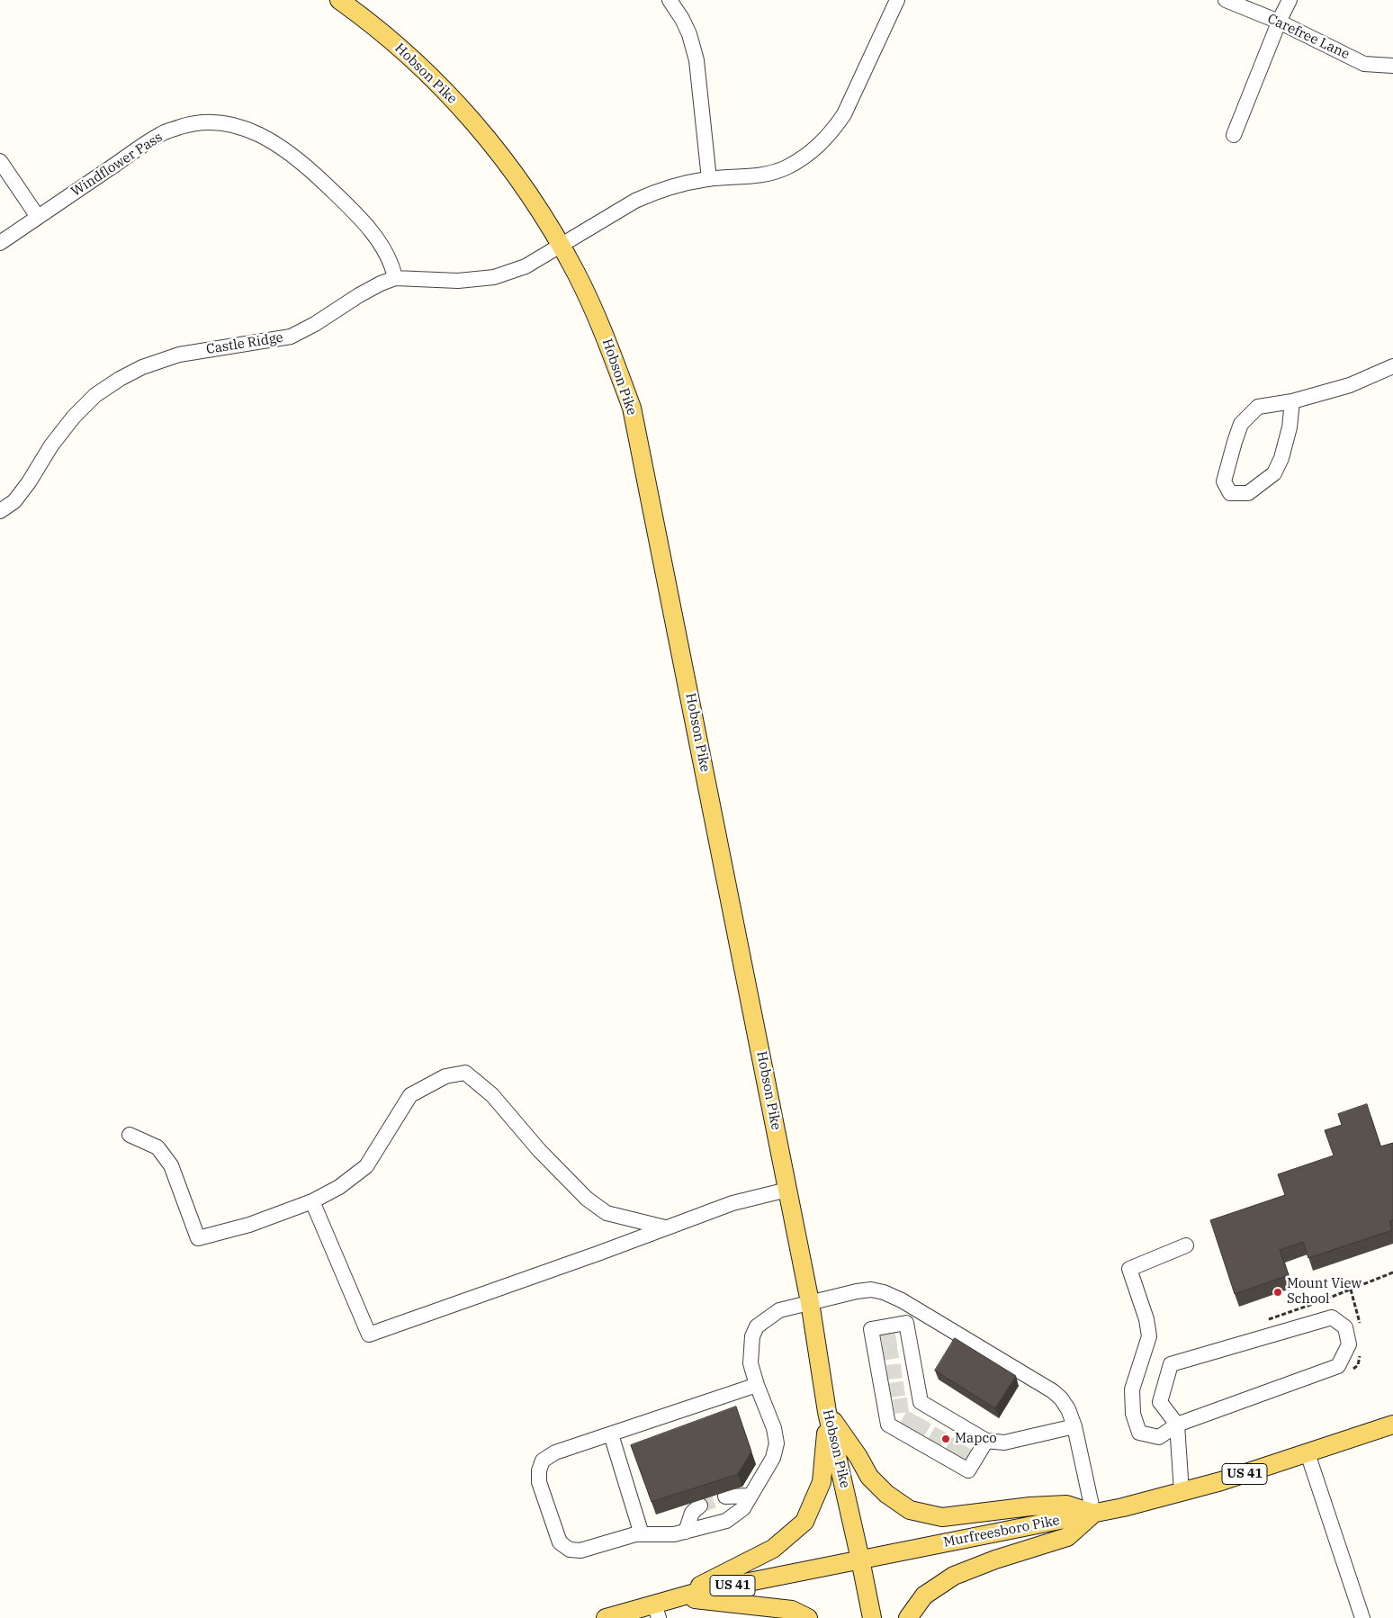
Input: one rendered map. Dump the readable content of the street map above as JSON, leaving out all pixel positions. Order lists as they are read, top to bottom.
{
  "streets": {
    "main road": ["Hobson Pike", "US 41", "Murfreesboro Pike"],
    "street": ["Carefree Lane", "Windflower Pass", "Castle Ridge"]
  },
  "crossings": [
    ["Hobson Pike", "Castle Ridge"],
    ["Hobson Pike", "Murfreesboro Pike"],
    ["Windflower Pass", "Castle Ridge"]
  ],
  "places": ["Mount View School", "Mapco"]
}
